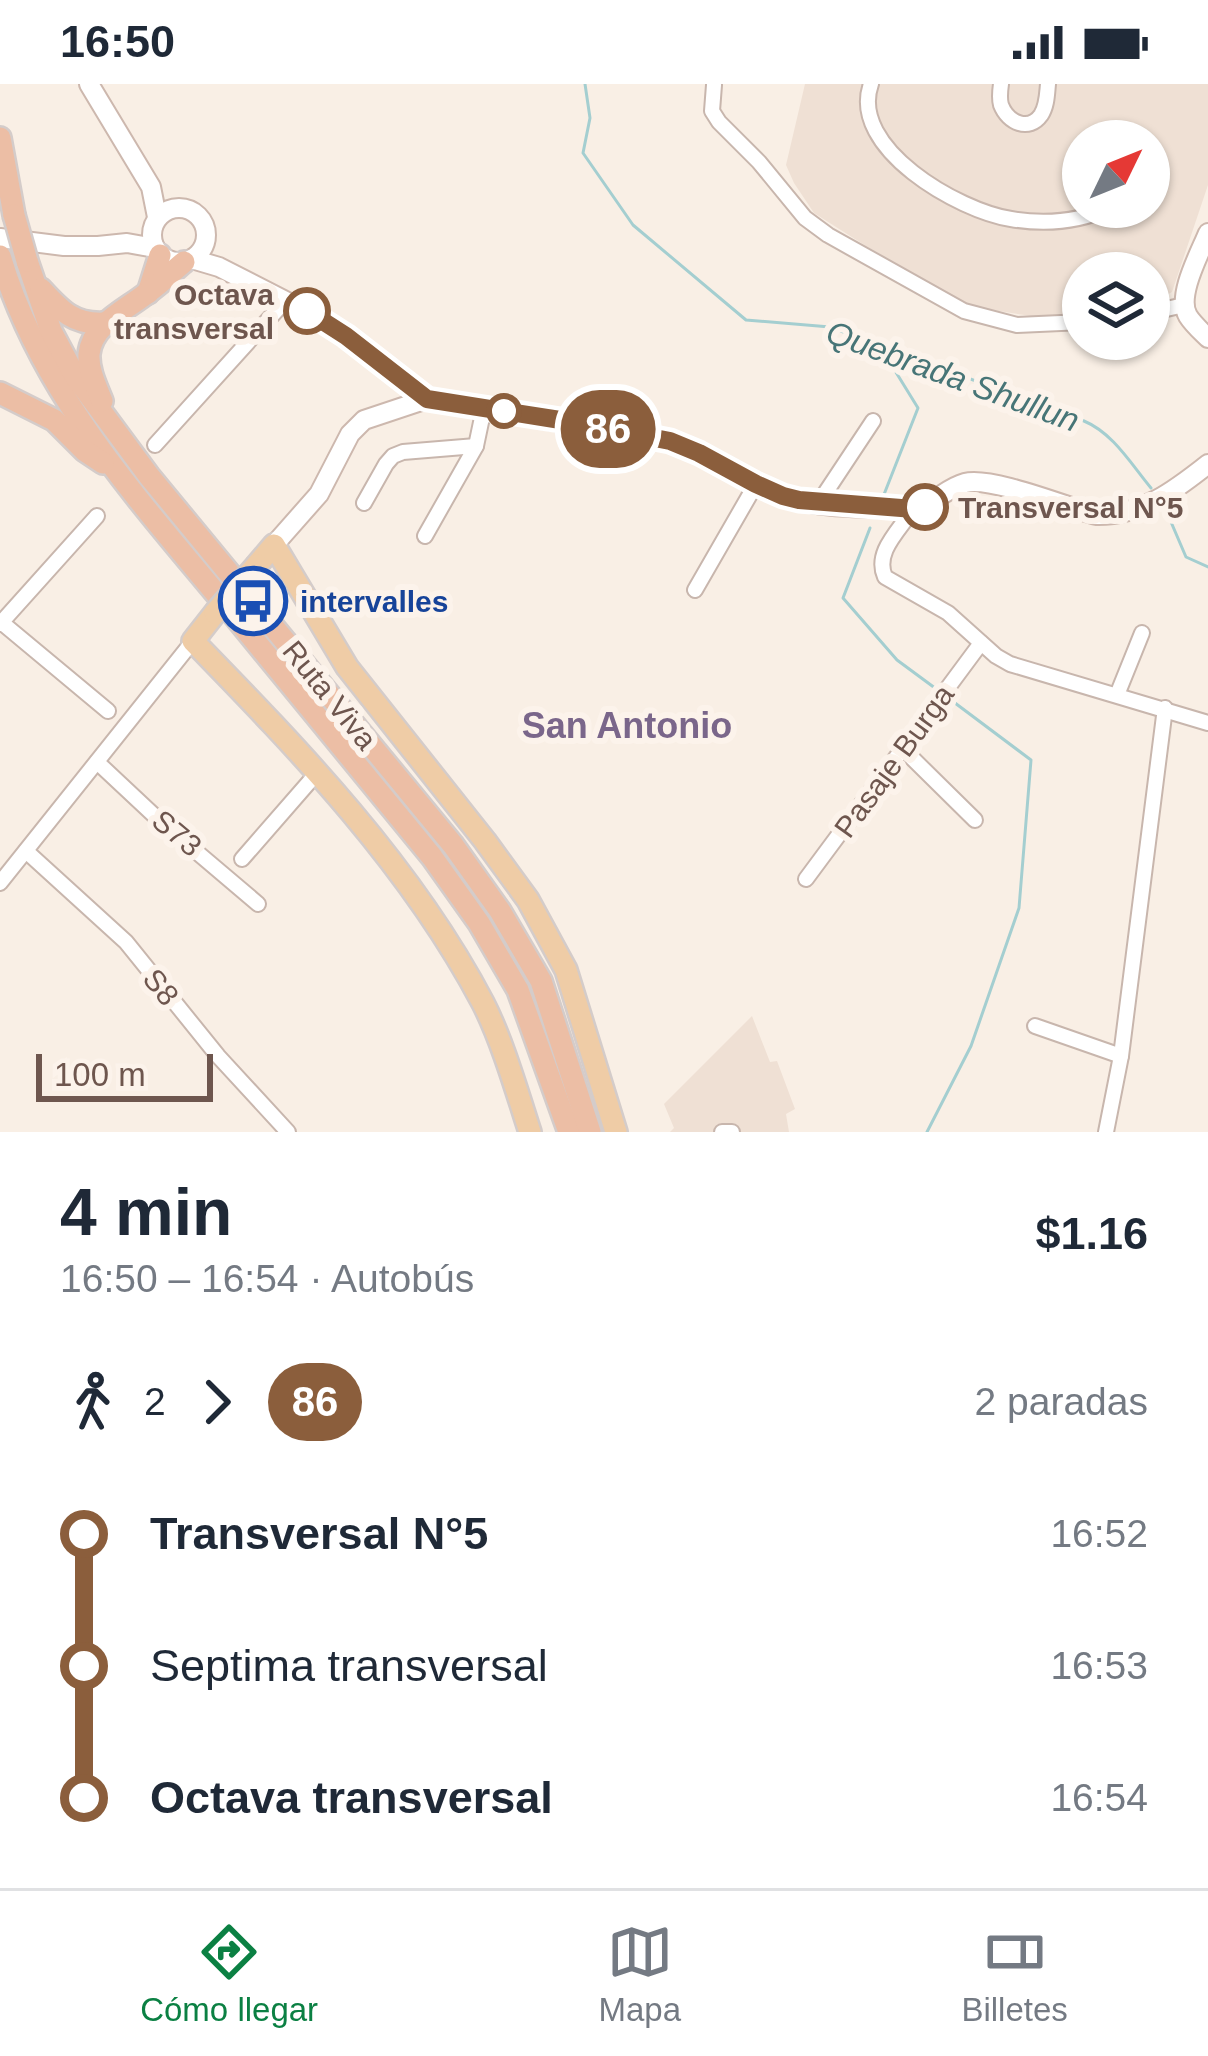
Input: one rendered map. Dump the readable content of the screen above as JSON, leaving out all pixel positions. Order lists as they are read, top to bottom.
{
  "streets": {
    "highway": ["Ruta Viva"],
    "street": ["Pasaje Burga", "S73", "S8"]
  },
  "districts": ["San Antonio"],
  "water": ["Quebrada Shullun"],
  "places": {
    "other": ["Octava transversal", "Transversal N°5"],
    "bus stop": ["intervalles"]
  },
  "lines": ["bus line 86"],
  "scale_bar": "100 m",
  "north": "top right",
  "page": {
    "status": "16:50",
    "on_map": "86",
    "scale": "100 m",
    "heading": ["4 min", "16:50 – 16:54 · Autobús", "$1.16"],
    "legs": ["2", "86", "2 paradas"],
    "list": [
      {
        "name": "Transversal N°5",
        "value": "16:52"
      },
      {
        "name": "Septima transversal",
        "value": "16:53"
      },
      {
        "name": "Octava transversal",
        "value": "16:54"
      }
    ],
    "tabs": ["Cómo llegar", "Mapa", "Billetes"]
  }
}
